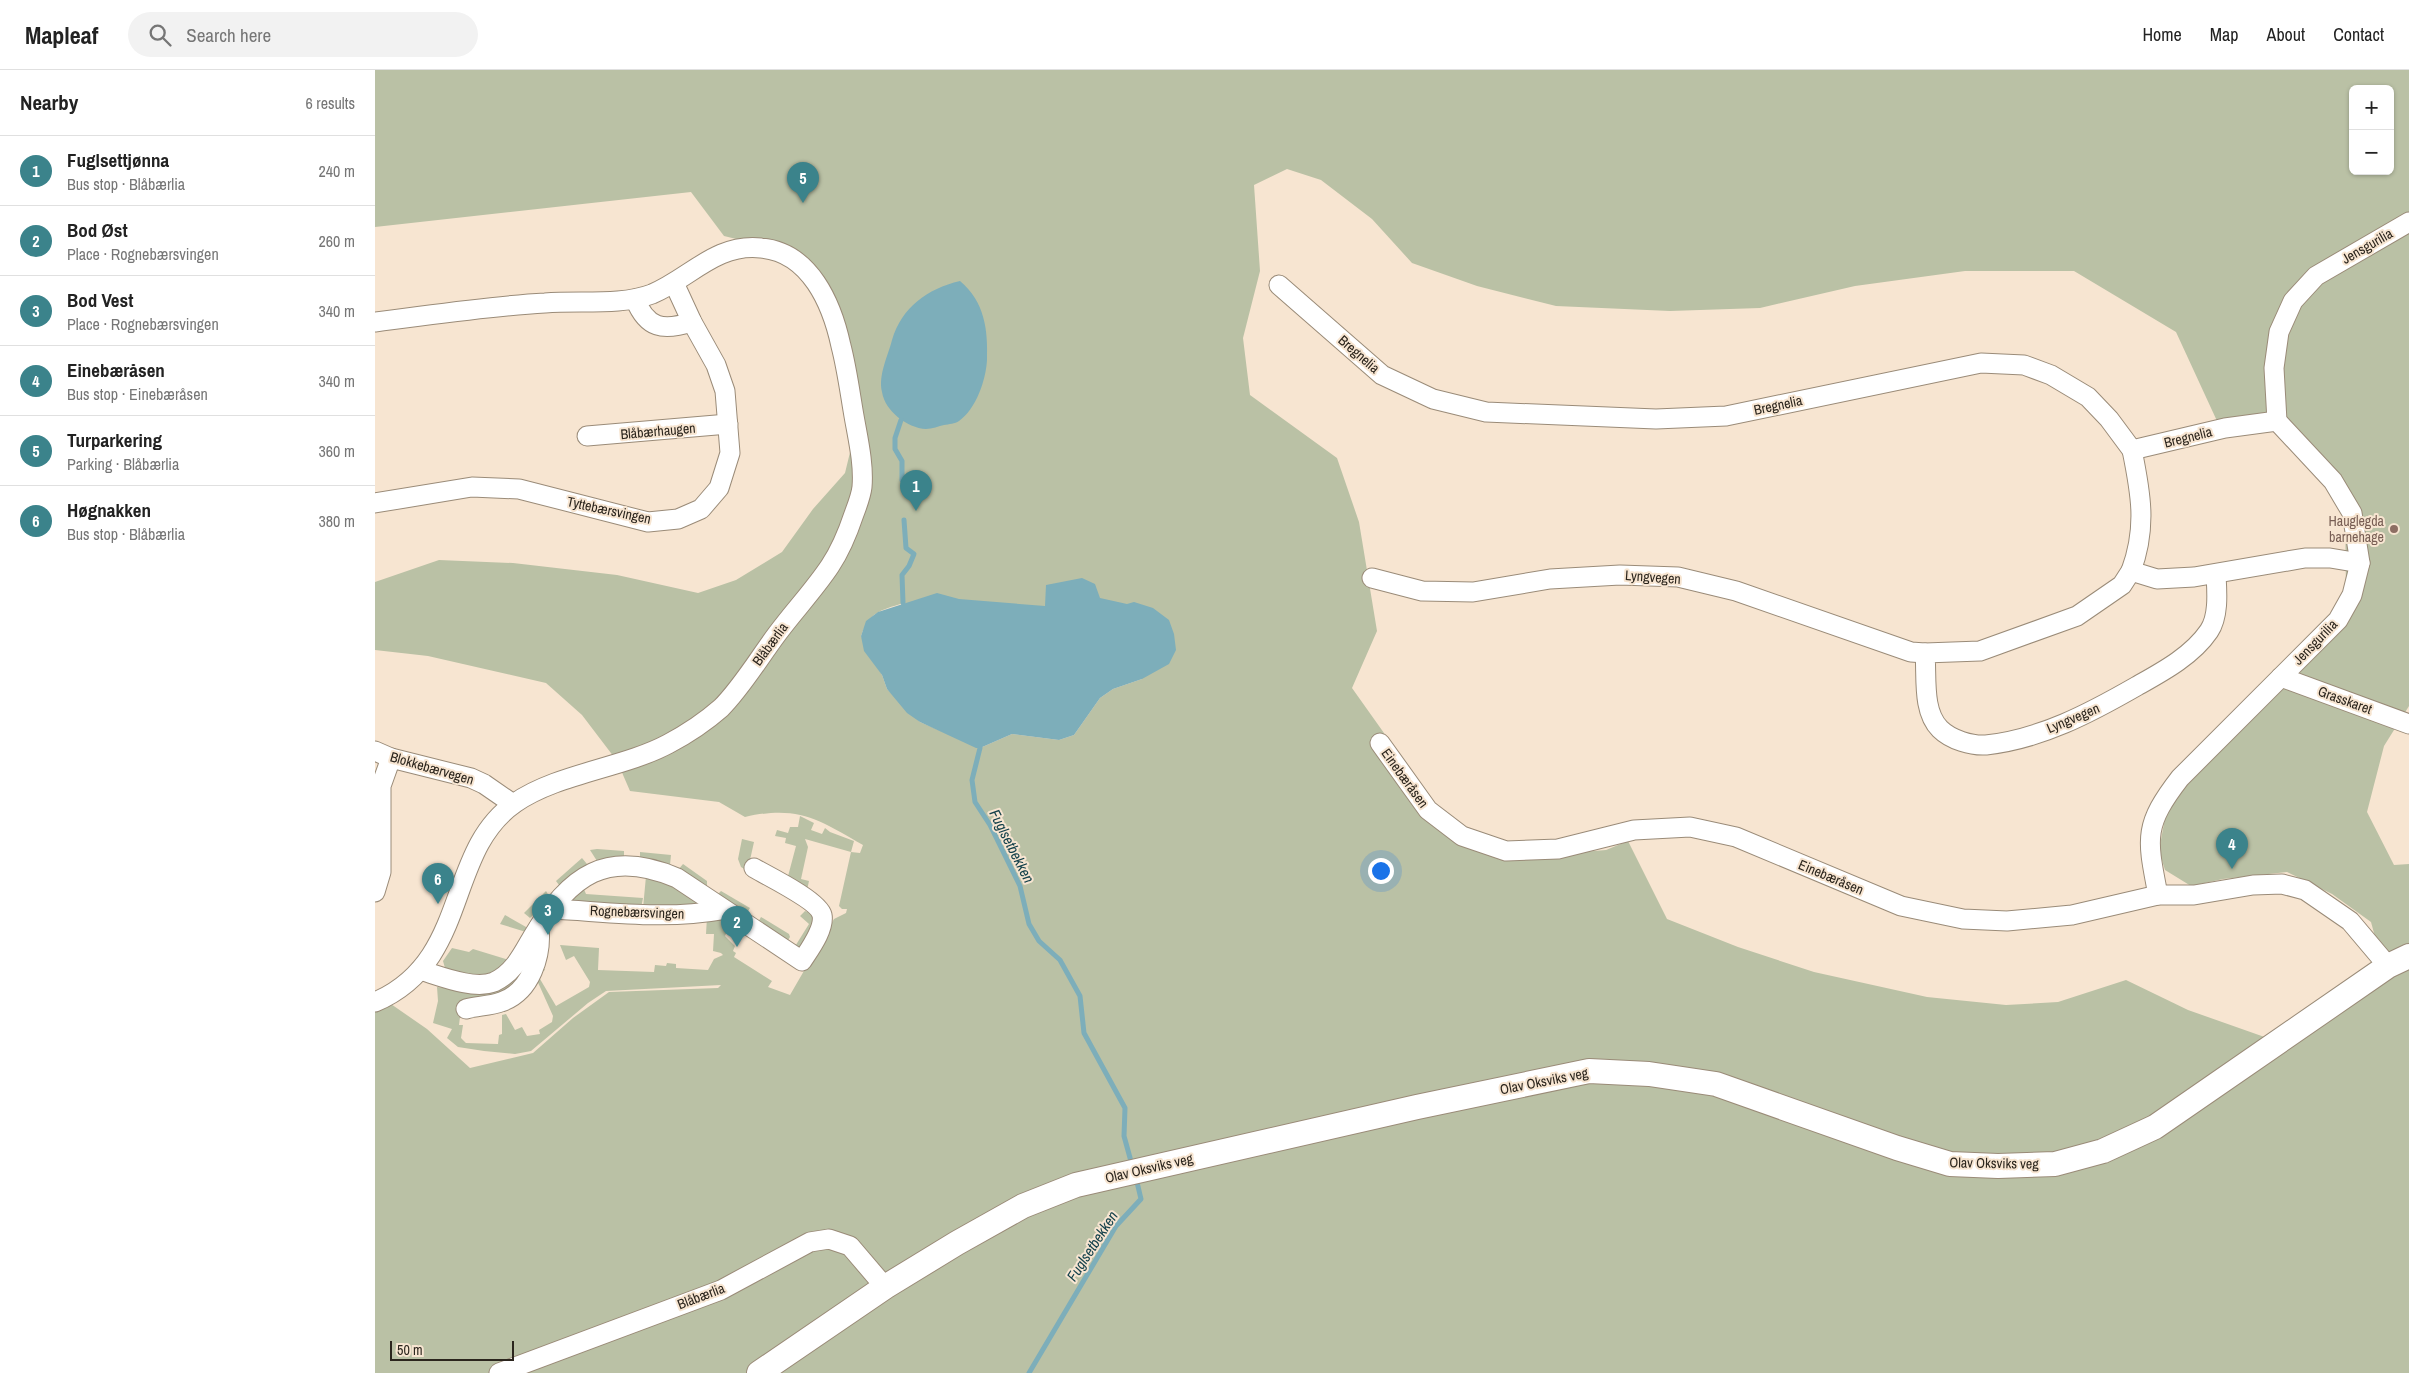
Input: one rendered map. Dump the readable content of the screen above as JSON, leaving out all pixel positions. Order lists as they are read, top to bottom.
{
  "streets": {
    "street": [
      "Jensgurilia",
      "Bregnelia",
      "Blåbærhaugen",
      "Tyttebærsvingen",
      "Lyngvegen",
      "Blåbærlia",
      "Grasskaret",
      "Blokkebærvegen",
      "Einebæråsen",
      "Rognebærsvingen",
      "Olav Oksviks veg"
    ]
  },
  "crossings": [
    ["Jensgurilia", "Bregnelia"],
    ["Jensgurilia", "Grasskaret"],
    ["Jensgurilia", "Einebæråsen"],
    ["Bregnelia", "Lyngvegen"],
    ["Blåbærhaugen", "Tyttebærsvingen"],
    ["Tyttebærsvingen", "Blåbærlia"],
    ["Blåbærlia", "Blokkebærvegen"],
    ["Blåbærlia", "Rognebærsvingen"],
    ["Blåbærlia", "Olav Oksviks veg"],
    ["Einebæråsen", "Olav Oksviks veg"]
  ],
  "water": ["Fuglsetbekken"],
  "places": ["Hauglegda barnehage"],
  "scale_bar": "50 m",
  "page": {
    "header": "Mapleaf",
    "search": "Search here",
    "nav": [
      "Home",
      "Map",
      "About",
      "Contact"
    ],
    "heading": ["Nearby", "6 results"],
    "map_buttons": ["+", "−"],
    "list": [
      {
        "mark": "1",
        "name": "Fuglsettjønna",
        "note": "Bus stop · Blåbærlia",
        "value": "240 m"
      },
      {
        "mark": "2",
        "name": "Bod Øst",
        "note": "Place · Rognebærsvingen",
        "value": "260 m"
      },
      {
        "mark": "3",
        "name": "Bod Vest",
        "note": "Place · Rognebærsvingen",
        "value": "340 m"
      },
      {
        "mark": "4",
        "name": "Einebæråsen",
        "note": "Bus stop · Einebæråsen",
        "value": "340 m"
      },
      {
        "mark": "5",
        "name": "Turparkering",
        "note": "Parking · Blåbærlia",
        "value": "360 m"
      },
      {
        "mark": "6",
        "name": "Høgnakken",
        "note": "Bus stop · Blåbærlia",
        "value": "380 m"
      }
    ],
    "pins": [
      "5",
      "1",
      "4",
      "6",
      "3",
      "2"
    ],
    "scale": "50 m"
  }
}
